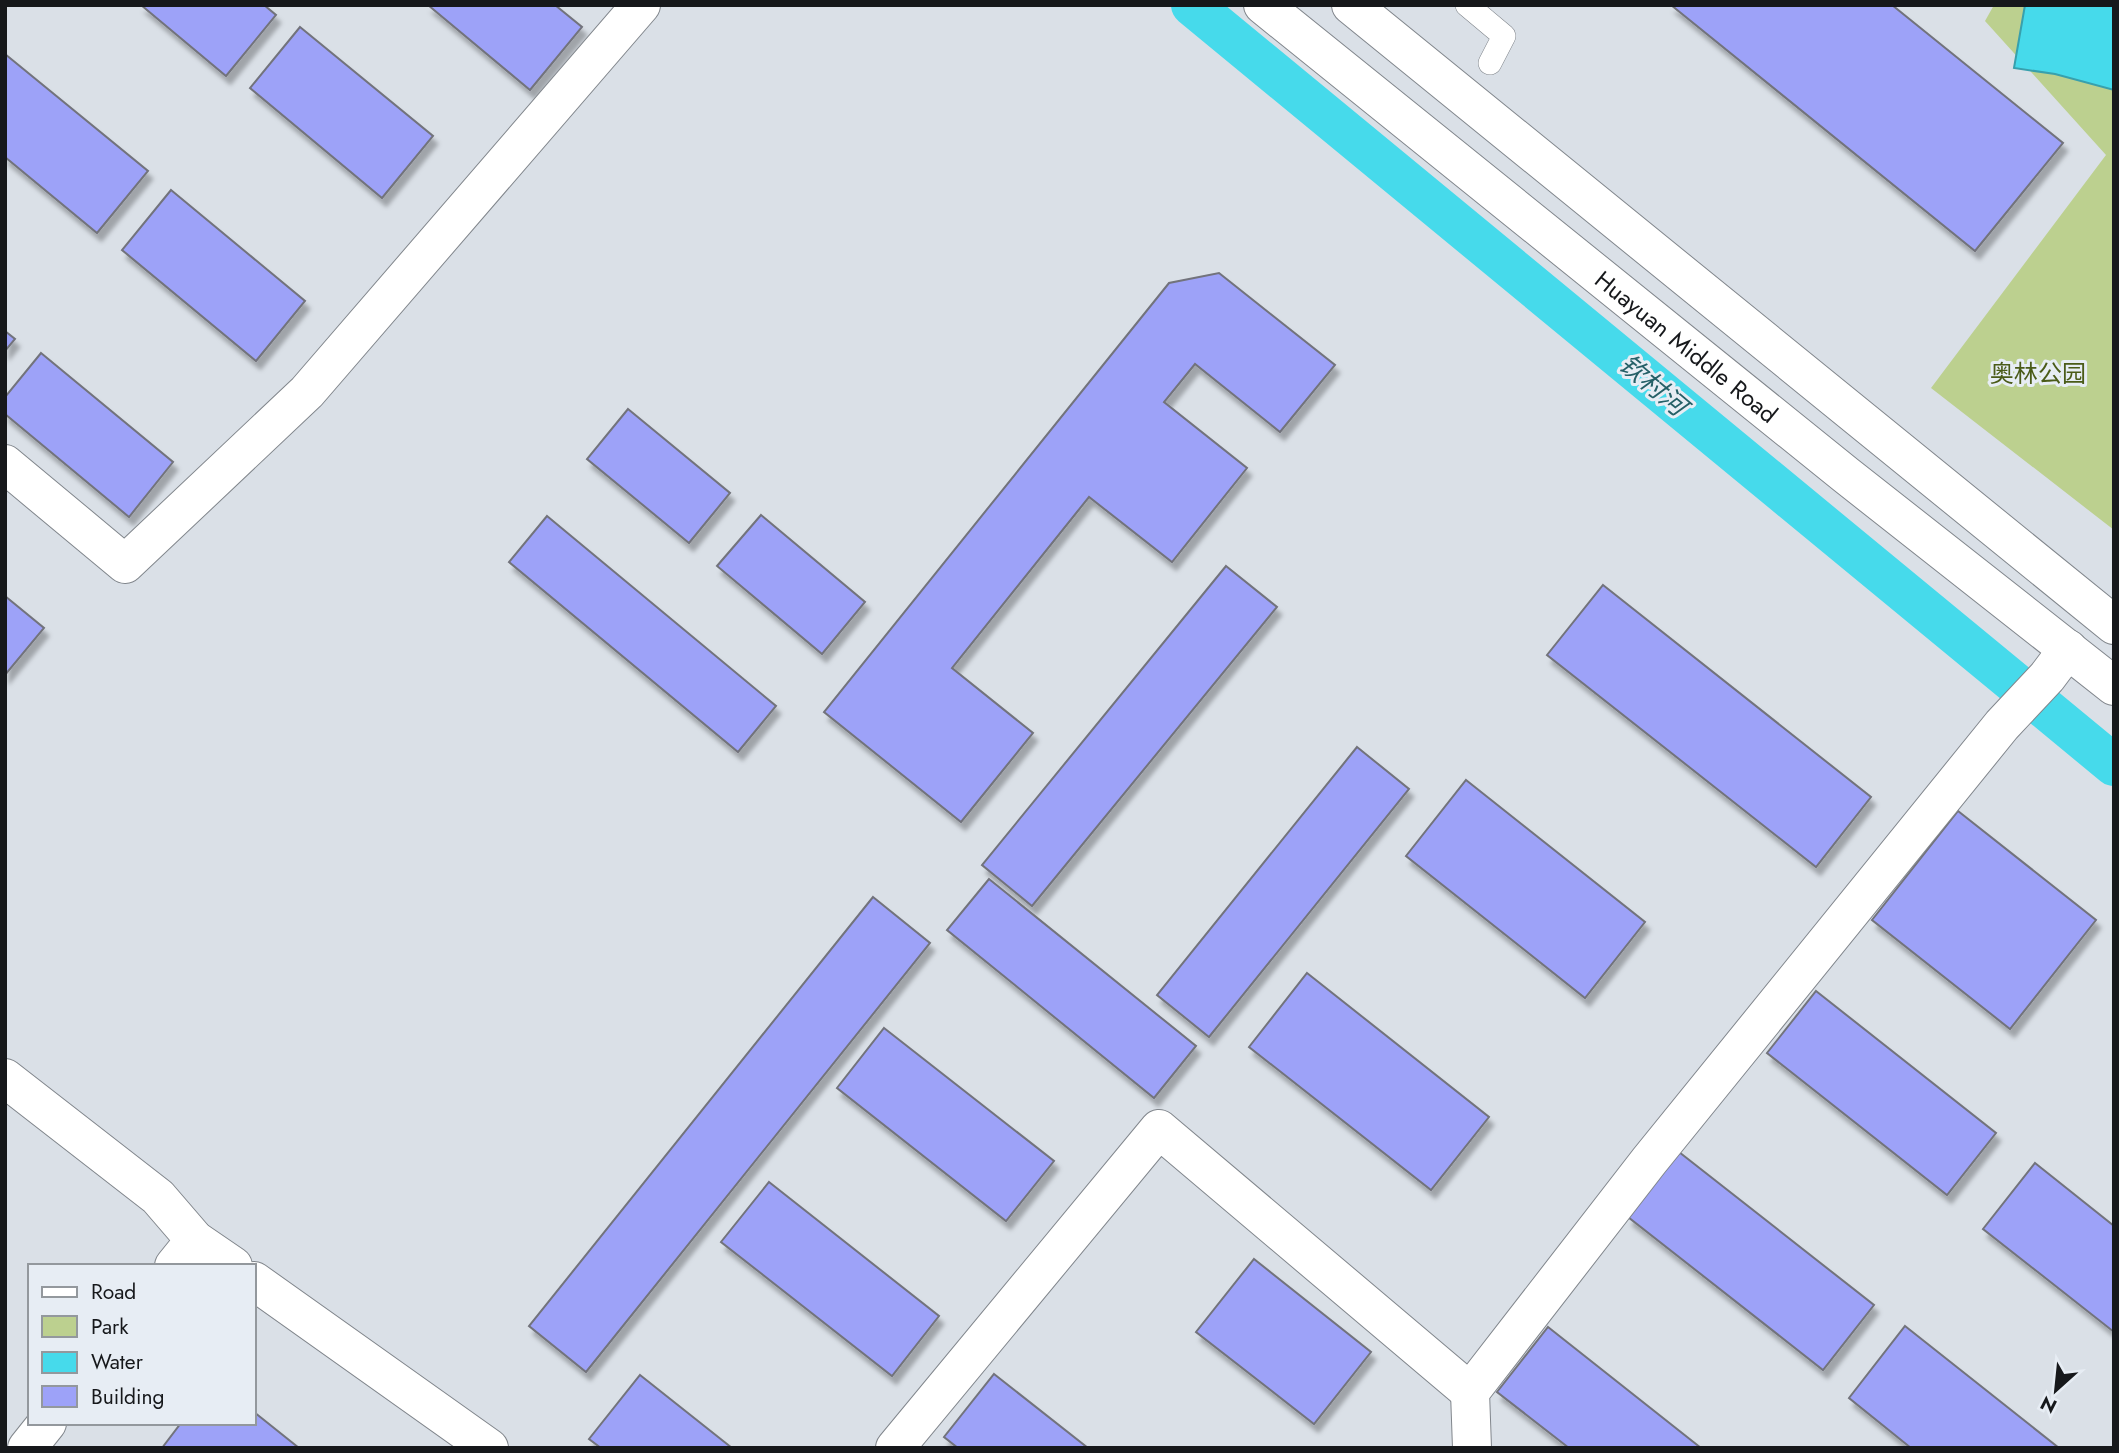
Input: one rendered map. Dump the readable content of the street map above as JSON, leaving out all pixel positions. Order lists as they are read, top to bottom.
{
  "streets": {
    "street": ["Huayuan Middle Road"]
  },
  "water": ["钦村河"],
  "parks": ["奥林公园"],
  "legend": [
    "Road",
    "Park",
    "Water",
    "Building"
  ],
  "north": "bottom left"
}
